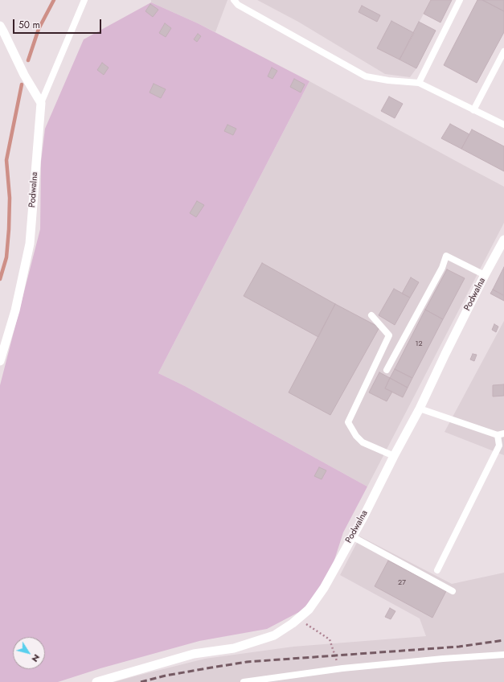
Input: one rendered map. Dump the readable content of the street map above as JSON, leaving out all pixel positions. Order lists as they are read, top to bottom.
{
  "streets": {
    "street": ["Podwalna"]
  },
  "house_numbers": ["12", "27"],
  "scale_bar": "50 m",
  "north": "bottom right"
}
